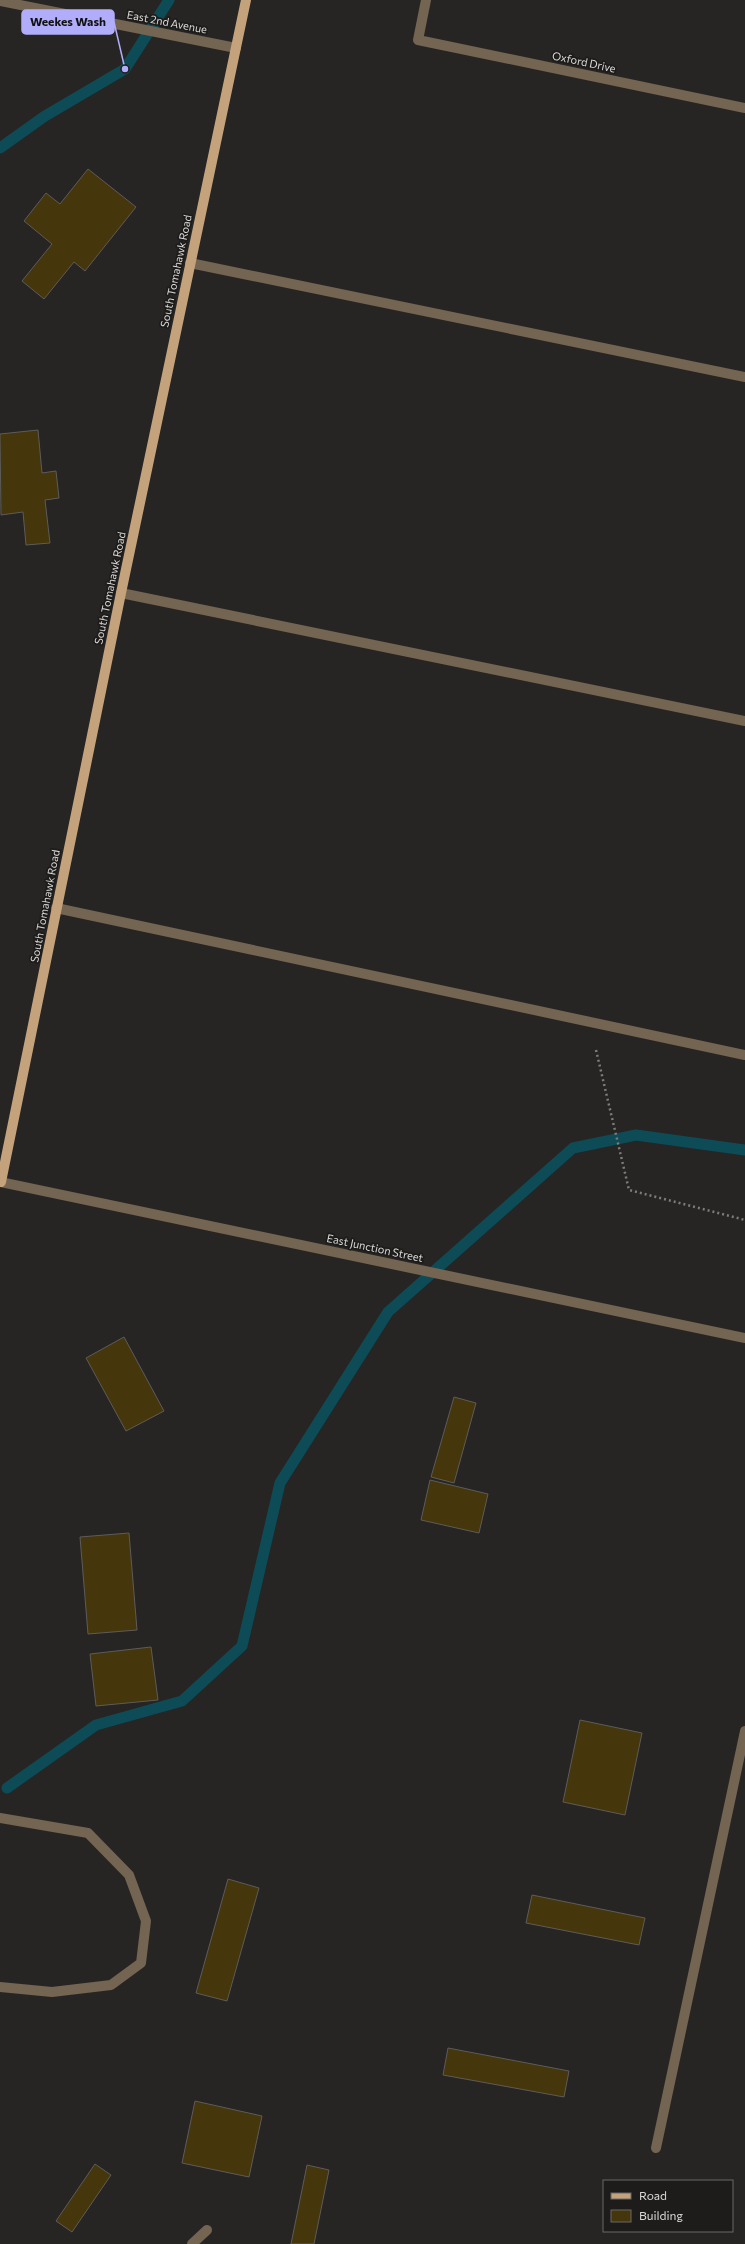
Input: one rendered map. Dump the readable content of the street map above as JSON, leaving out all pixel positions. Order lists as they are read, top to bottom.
{
  "streets": {
    "main road": ["South Tomahawk Road"],
    "street": ["East 2nd Avenue", "Oxford Drive", "East Junction Street"]
  },
  "crossings": [
    ["East 2nd Avenue", "South Tomahawk Road"],
    ["South Tomahawk Road", "East Junction Street"]
  ],
  "places": ["Weekes Wash"],
  "legend": ["Road", "Building"]
}
